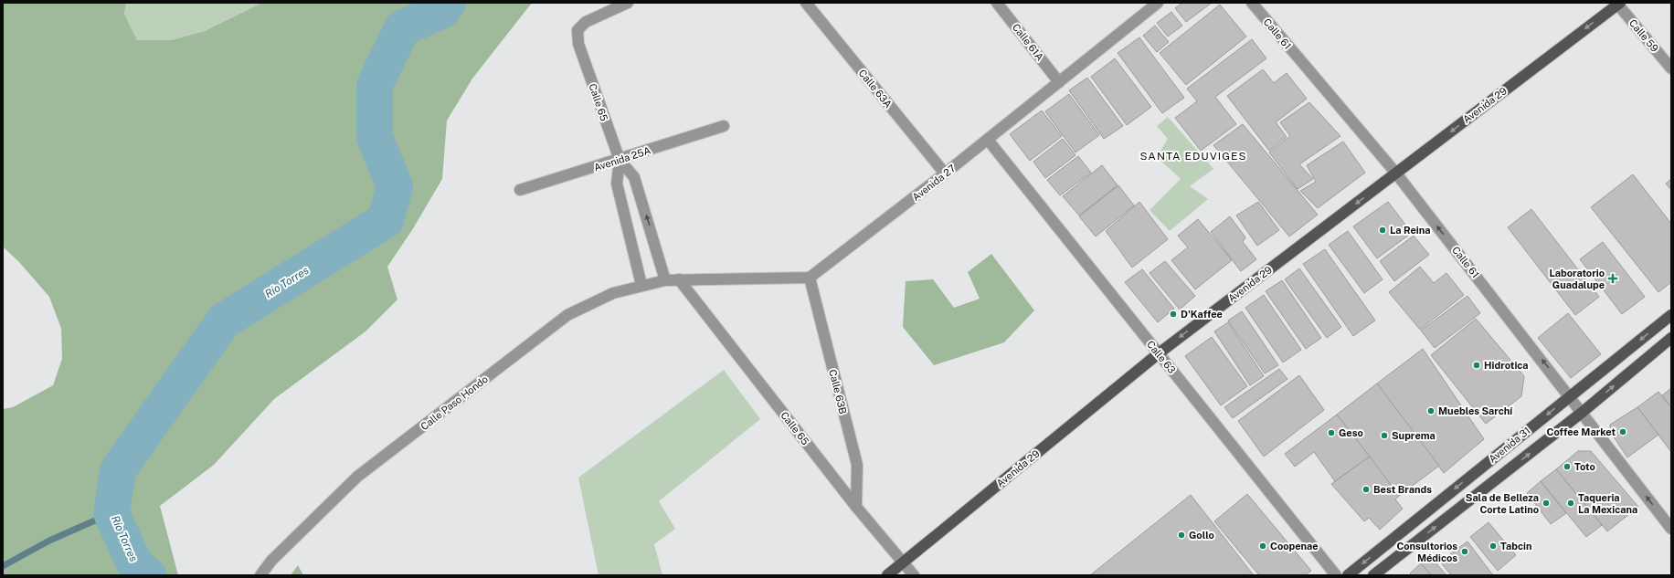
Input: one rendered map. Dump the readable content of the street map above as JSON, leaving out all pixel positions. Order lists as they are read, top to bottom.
{
  "streets": {
    "main road": ["Avenida 29", "Avenida 31"],
    "street": [
      "Calle 61",
      "Calle 59",
      "Calle 61A",
      "Calle 63A",
      "Calle 65",
      "Avenida 25A",
      "Avenida 27",
      "Calle 63",
      "Calle 63B",
      "Calle Paso Hondo"
    ]
  },
  "crossings": [
    ["Calle 61", "Avenida 29"],
    ["Calle 61", "Avenida 31"],
    ["Calle 59", "Avenida 29"],
    ["Calle 61A", "Avenida 27"],
    ["Calle 63A", "Avenida 27"],
    ["Calle 65", "Avenida 29"],
    ["Calle 65", "Avenida 25A"],
    ["Calle 65", "Calle 63B"],
    ["Calle 65", "Calle Paso Hondo"],
    ["Avenida 29", "Calle 63"],
    ["Avenida 27", "Calle 63"],
    ["Avenida 27", "Calle 63B"]
  ],
  "one_way": ["Calle 61", "Avenida 29"],
  "districts": ["SANTA EDUVIGES"],
  "water": ["Río Torres"],
  "places": {
    "other": [
      "La Reina",
      "D'Kaffee",
      "Hidrotica",
      "Muebles Sarchí",
      "Coffee Market",
      "Geso",
      "Suprema",
      "Toto",
      "Best Brands",
      "Sala de Belleza Corte Latino",
      "Taqueria La Mexicana",
      "Gollo",
      "Coopenae",
      "Tabcin",
      "Consultorios Médicos"
    ],
    "health": ["Laboratorio Guadalupe"]
  }
}
